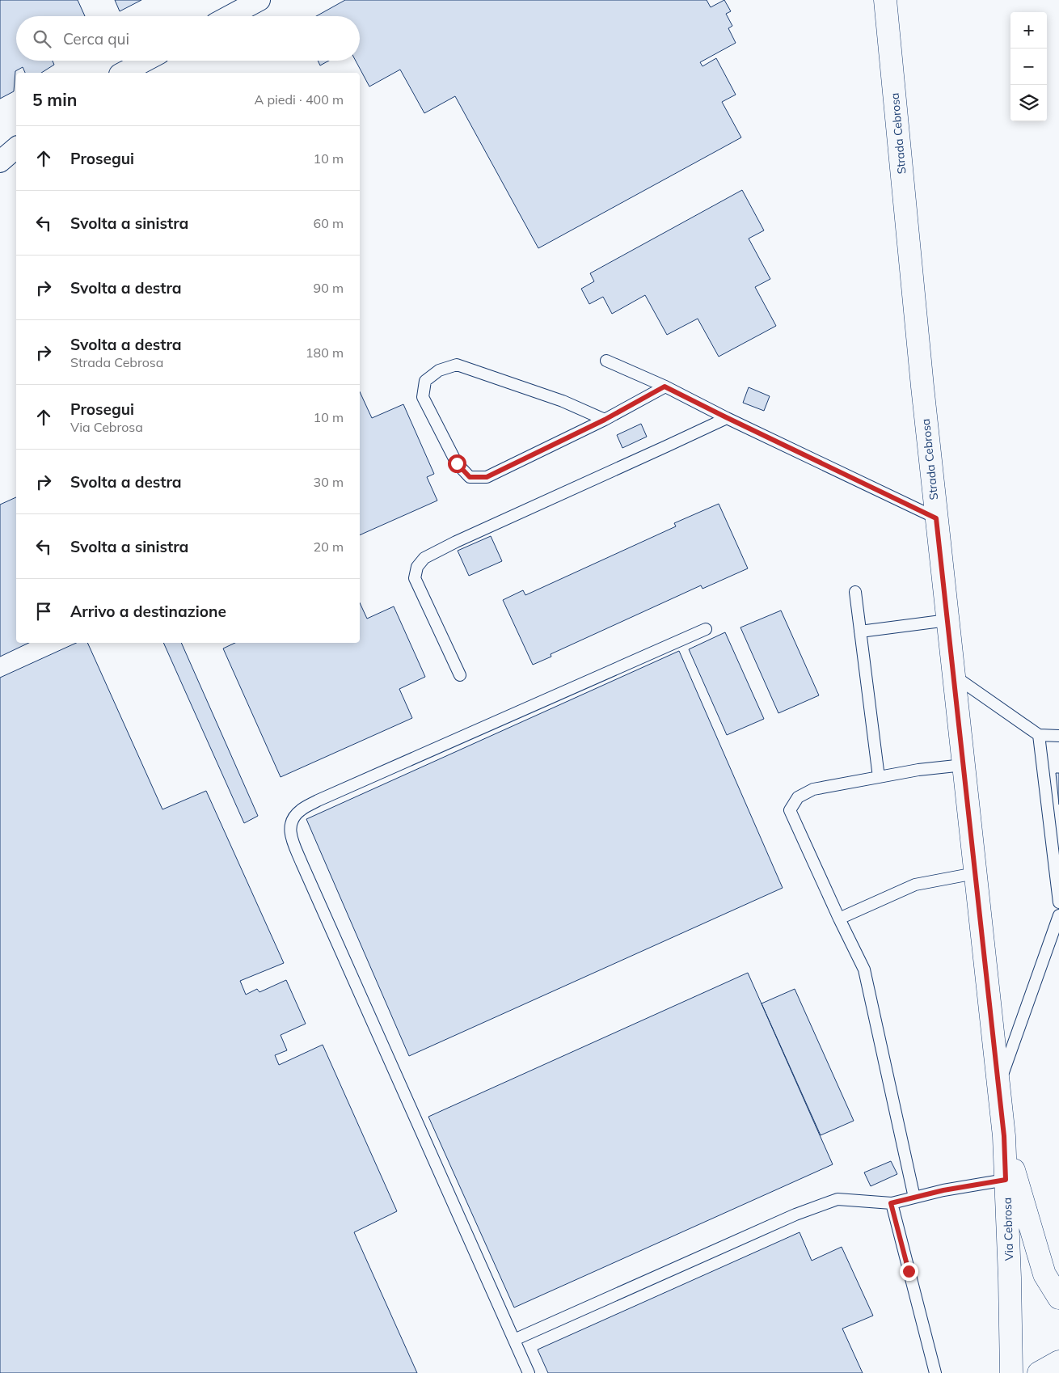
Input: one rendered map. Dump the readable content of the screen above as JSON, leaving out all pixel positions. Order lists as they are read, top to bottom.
{
  "streets": {
    "main road": ["Strada Cebrosa", "Via Cebrosa"]
  },
  "crossings": [
    ["Strada Cebrosa", "Via Cebrosa"]
  ],
  "page": {
    "map_buttons": ["+", "−"],
    "search": "Cerca qui",
    "heading": ["5 min", "A piedi · 400 m"],
    "list": [
      ["Prosegui", "10 m"],
      ["Svolta a sinistra", "60 m"],
      ["Svolta a destra", "90 m"],
      ["Svolta a destra", "Strada Cebrosa", "180 m"],
      ["Prosegui", "Via Cebrosa", "10 m"],
      ["Svolta a destra", "30 m"],
      ["Svolta a sinistra", "20 m"],
      "Arrivo a destinazione"
    ]
  }
}
